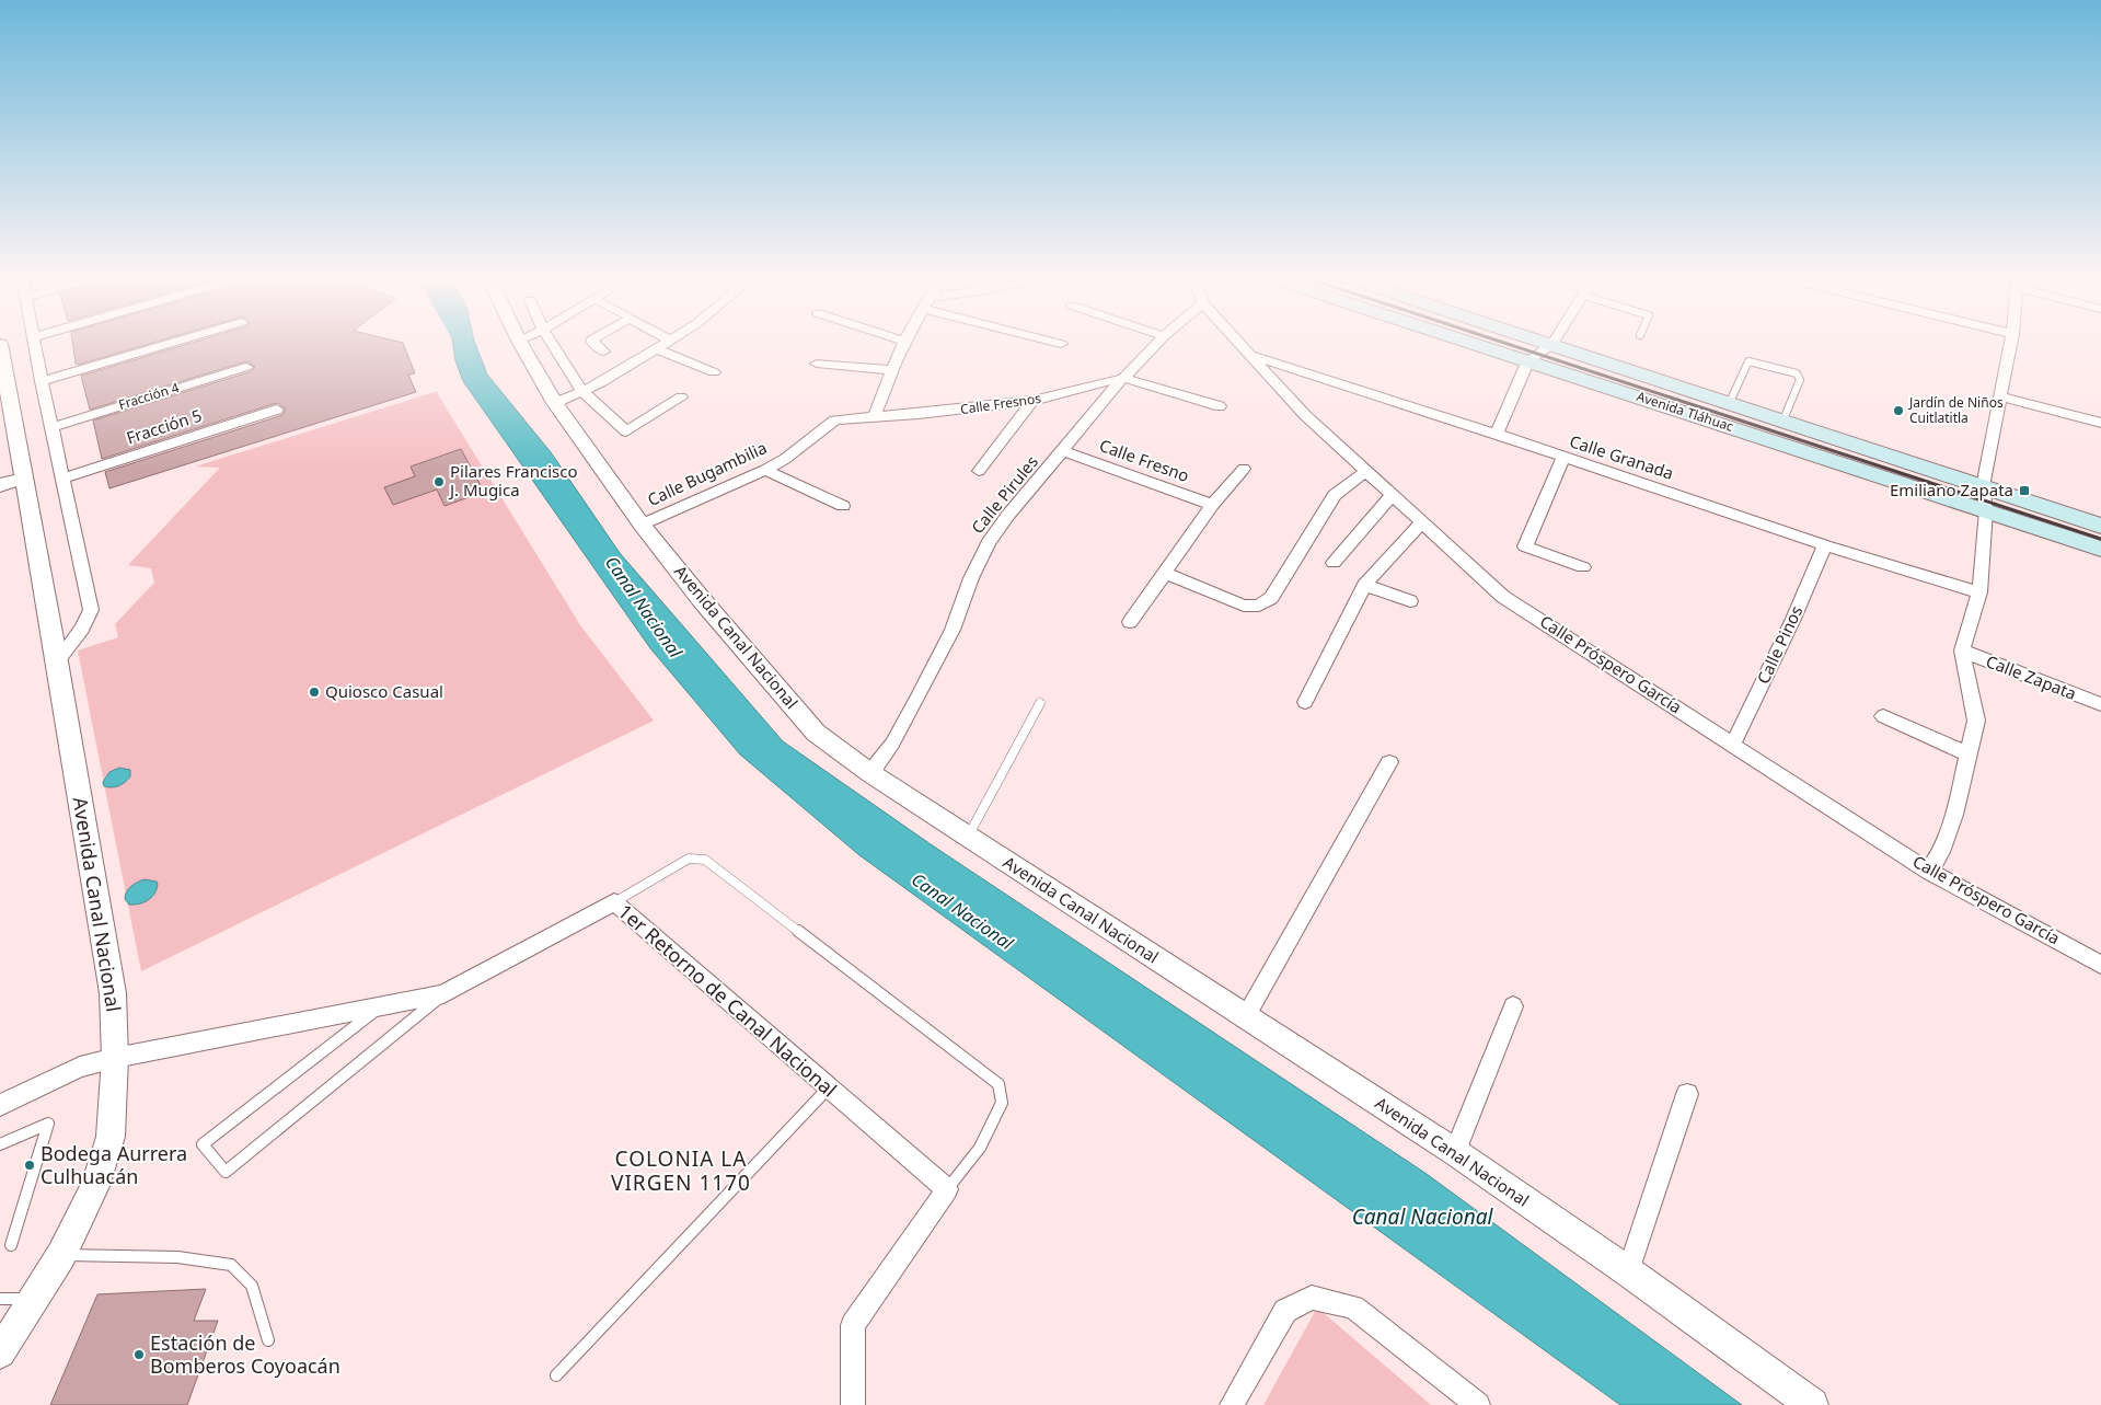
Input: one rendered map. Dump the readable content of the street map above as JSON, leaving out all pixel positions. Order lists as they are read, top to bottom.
{
  "streets": {
    "main road": ["Avenida Tláhuac"],
    "street": [
      "Fracción 4",
      "Calle Fresnos",
      "Fracción 5",
      "Calle Granada",
      "Calle Fresno",
      "Calle Bugambilia",
      "Calle Pirules",
      "Avenida Canal Nacional",
      "Calle Pinos",
      "Calle Próspero García",
      "Calle Zapata",
      "1er Retorno de Canal Nacional"
    ]
  },
  "crossings": [
    ["Calle Fresnos", "Calle Bugambilia"],
    ["Calle Fresnos", "Calle Pirules"],
    ["Calle Granada", "Calle Pinos"],
    ["Calle Granada", "Calle Próspero García"],
    ["Calle Fresno", "Calle Pirules"],
    ["Calle Bugambilia", "Avenida Canal Nacional"],
    ["Calle Pirules", "Avenida Canal Nacional"],
    ["Avenida Canal Nacional", "1er Retorno de Canal Nacional"],
    ["Calle Pinos", "Calle Próspero García"]
  ],
  "districts": ["COLONIA LA VIRGEN 1170"],
  "water": ["Canal Nacional"],
  "places": {
    "other": [
      "Jardín de Niños Cuitlatitla",
      "Pilares Francisco J. Mugica",
      "Quiosco Casual",
      "Bodega Aurrera Culhuacán",
      "Estación de Bomberos Coyoacán"
    ],
    "transit": ["Emiliano Zapata"]
  }
}
